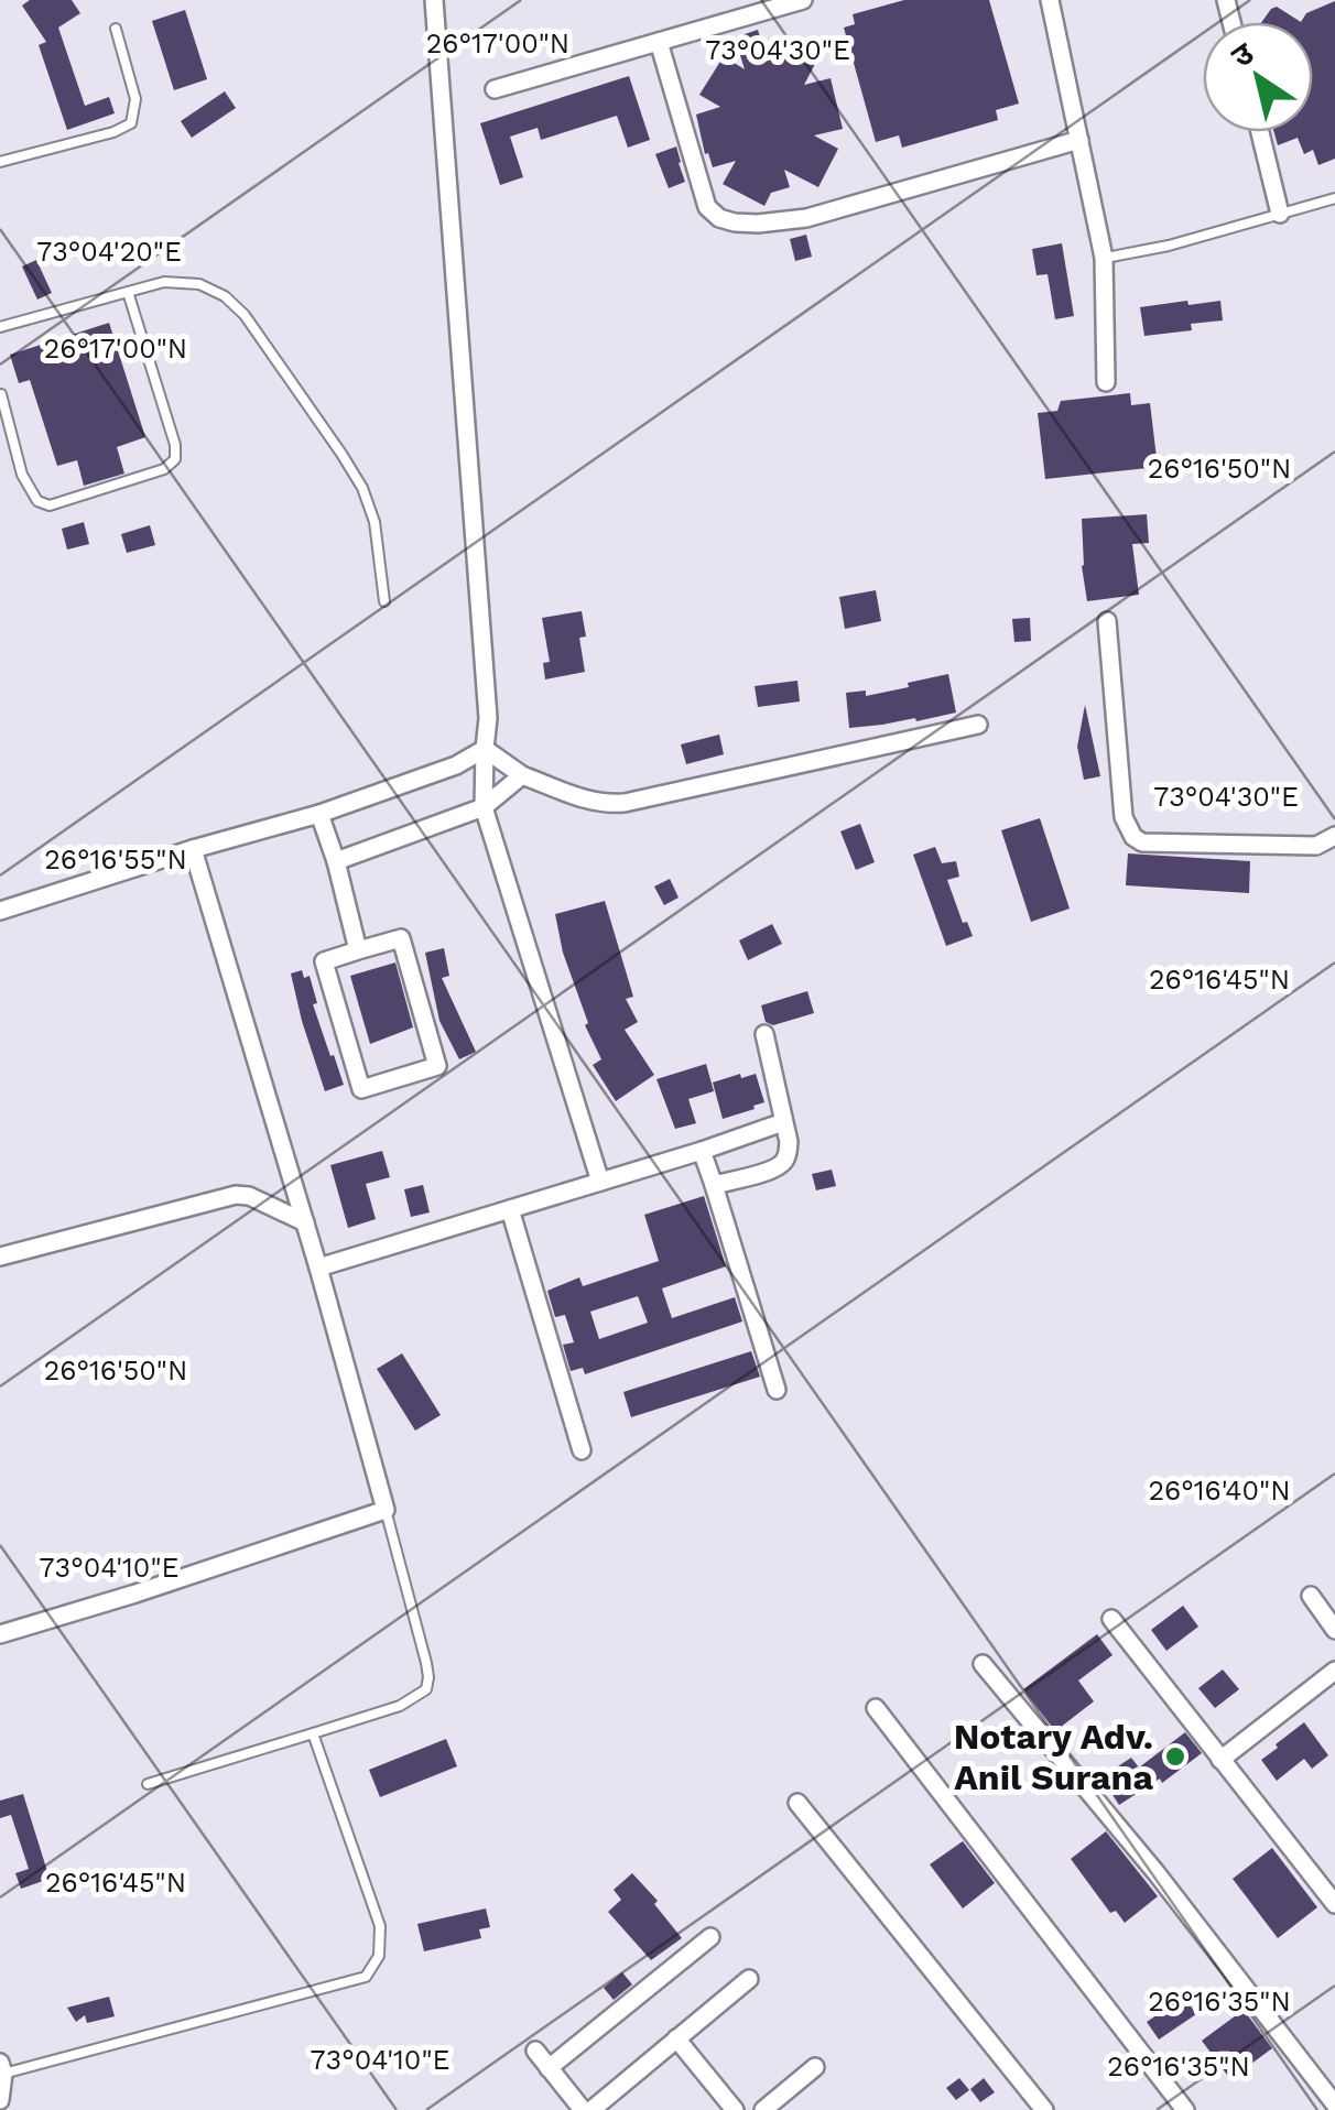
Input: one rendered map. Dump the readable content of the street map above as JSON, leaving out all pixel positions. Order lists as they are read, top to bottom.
{
  "places": ["Notary Adv. Anil Surana"],
  "north": "top left",
  "coordinates": [
    "26°17'00\"N",
    "73°04'30\"E",
    "73°04'20\"E",
    "26°16'50\"N",
    "26°16'55\"N",
    "26°16'45\"N",
    "26°16'40\"N",
    "73°04'10\"E",
    "26°16'35\"N"
  ]
}
